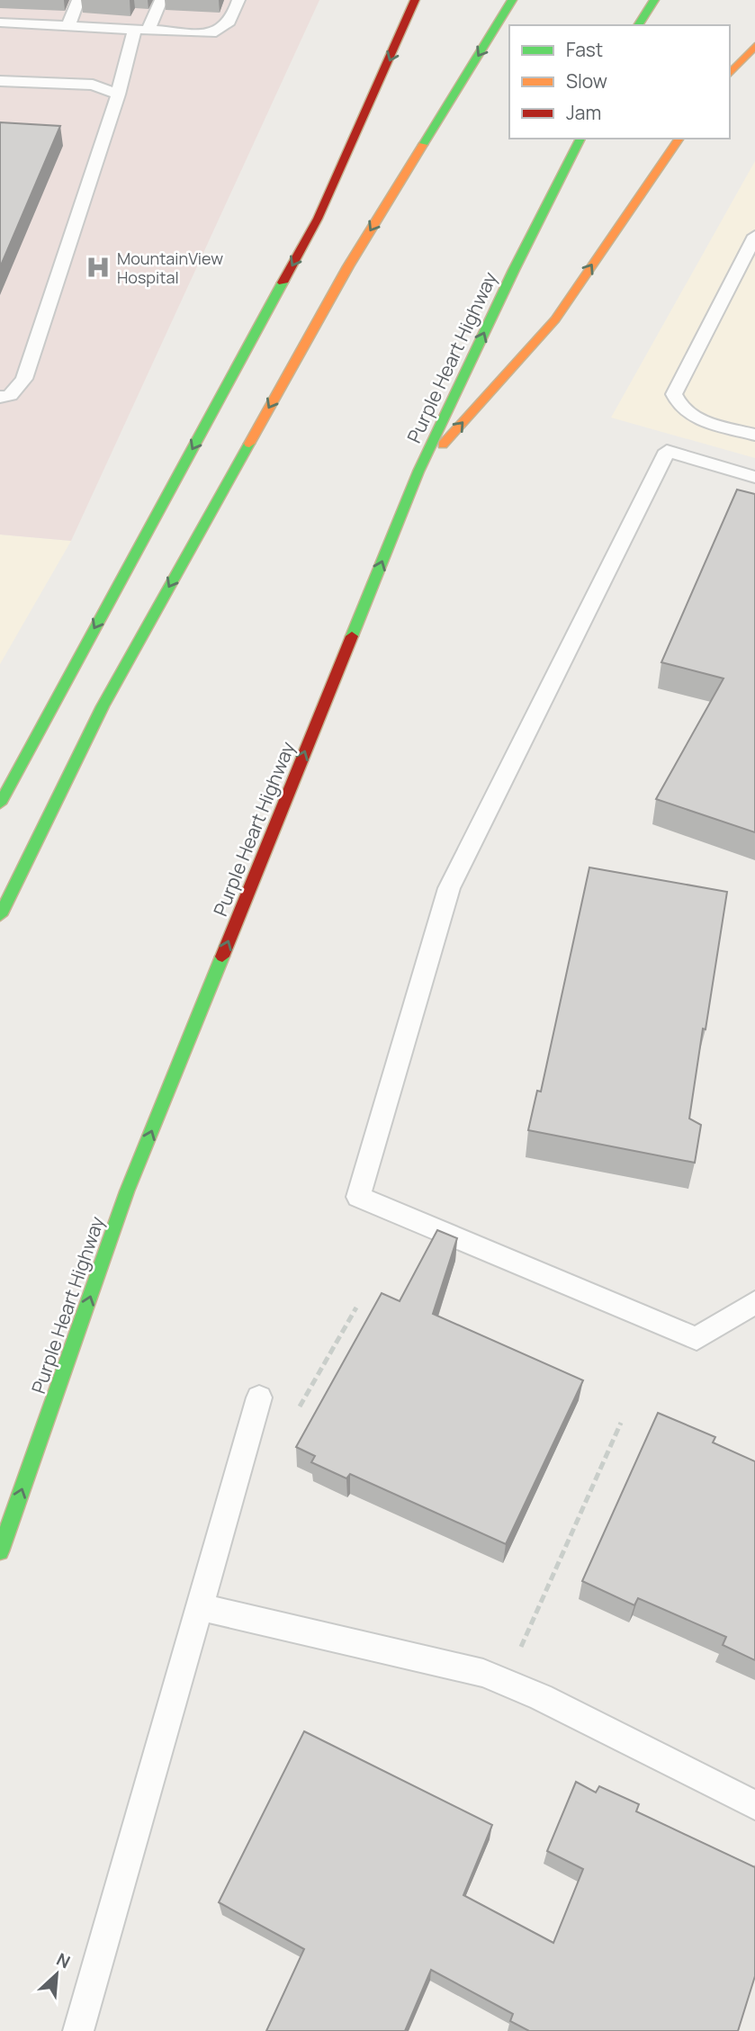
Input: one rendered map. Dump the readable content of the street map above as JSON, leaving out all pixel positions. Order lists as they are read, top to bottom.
{
  "streets": {
    "highway": ["Purple Heart Highway"]
  },
  "one_way": ["Purple Heart Highway"],
  "places": {
    "hospital": ["MountainView Hospital"]
  },
  "legend": ["Fast", "Slow", "Jam"],
  "north": "top right"
}
